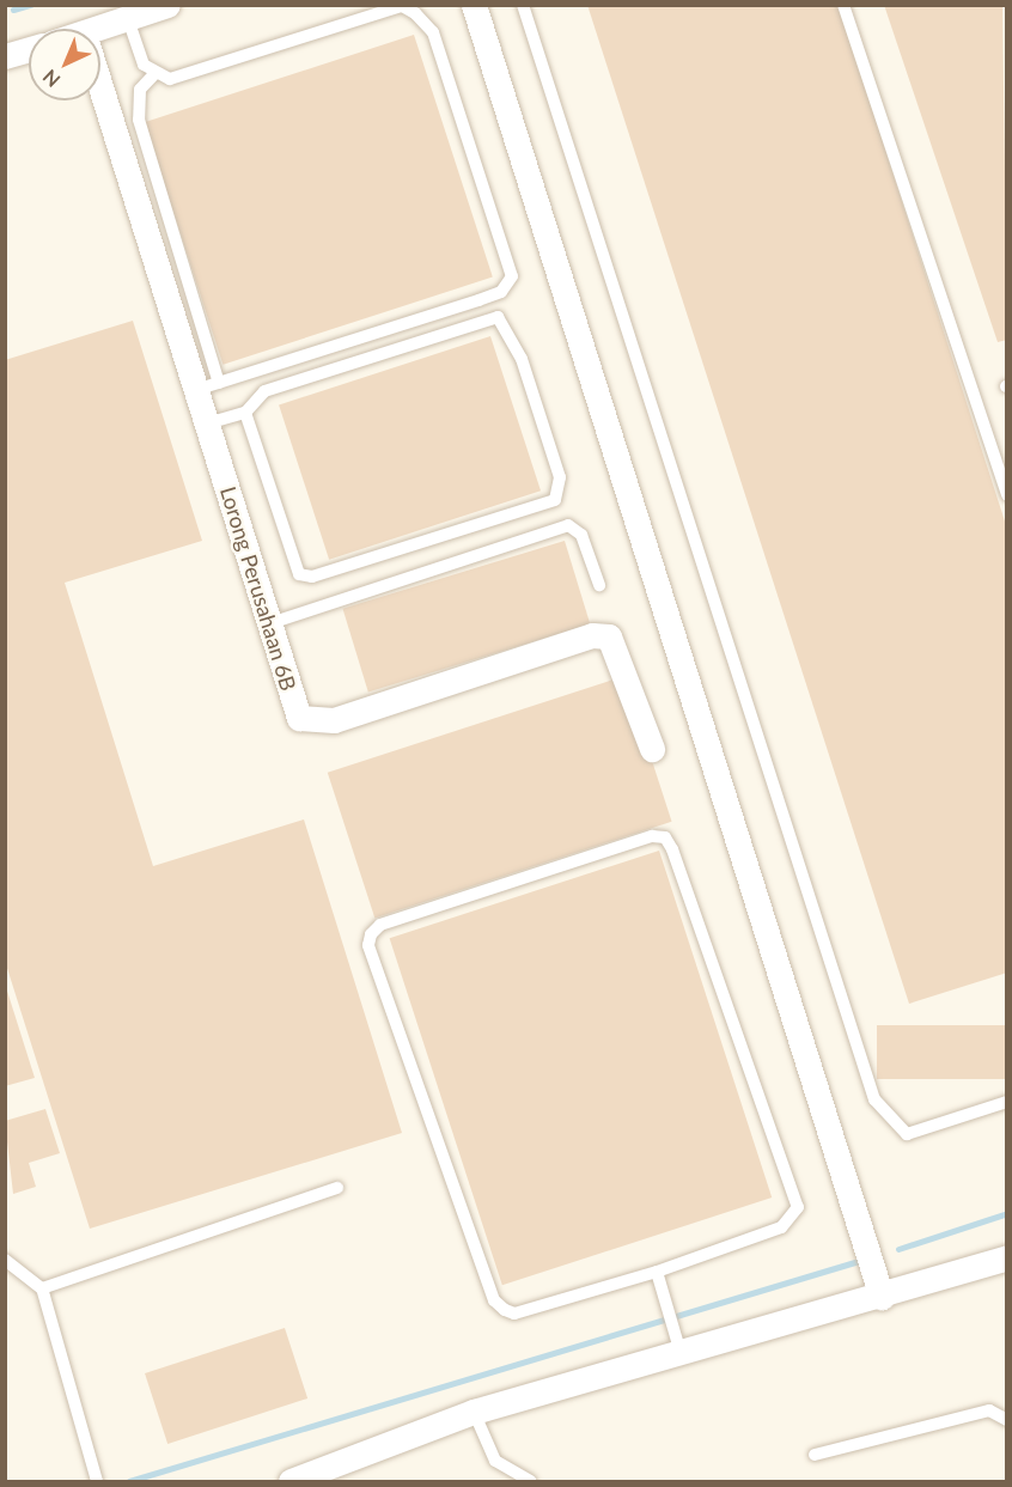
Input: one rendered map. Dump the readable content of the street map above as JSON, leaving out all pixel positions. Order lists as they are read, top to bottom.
{
  "streets": {
    "street": ["Lorong Perusahaan 6B"]
  },
  "north": "bottom left"
}
